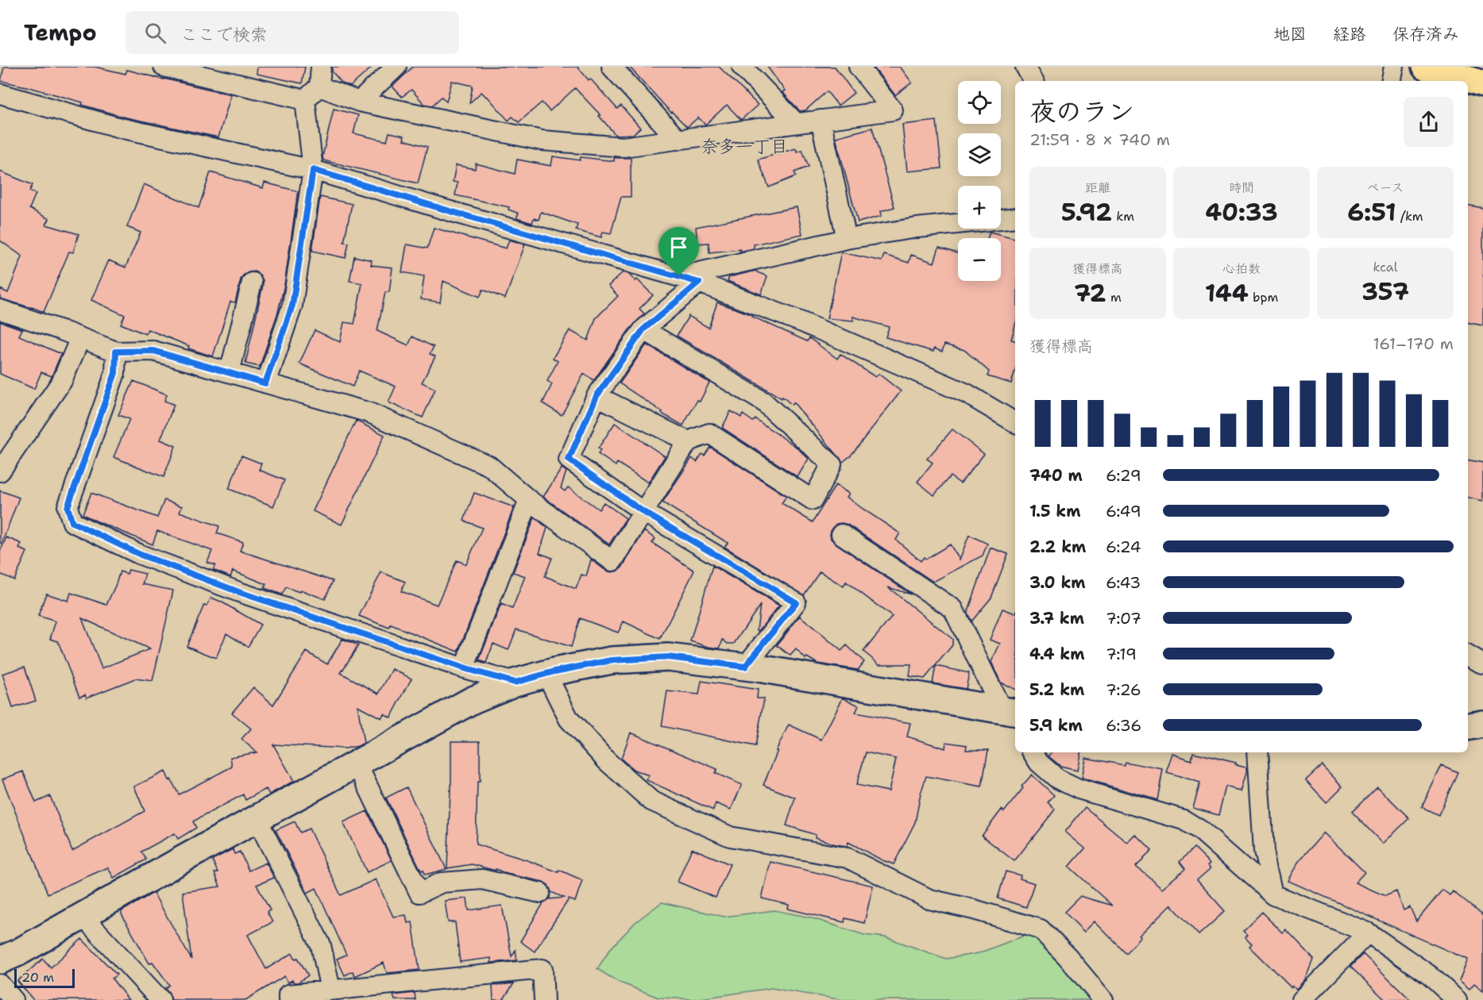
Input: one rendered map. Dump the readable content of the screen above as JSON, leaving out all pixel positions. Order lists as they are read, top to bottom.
{
  "districts": ["奈多一丁目"],
  "scale_bar": "20 m",
  "page": {
    "header": "Tempo",
    "search": "ここで検索",
    "nav": ["地図", "経路", "保存済み"],
    "map_buttons": ["+", "−"],
    "heading": ["夜のラン", "21:59 · 8 × 740 m"],
    "stats": [
      ["距離", "5.92 km"],
      ["時間", "40:33"],
      ["ペース", "6:51 /km"],
      ["獲得標高", "72 m"],
      ["心拍数", "144 bpm"],
      ["kcal", "357"]
    ],
    "chart": ["獲得標高", "161–170 m"],
    "list": [
      {
        "name": "740 m",
        "note": "6:29"
      },
      {
        "name": "1.5 km",
        "note": "6:49"
      },
      {
        "name": "2.2 km",
        "note": "6:24"
      },
      {
        "name": "3.0 km",
        "note": "6:43"
      },
      {
        "name": "3.7 km",
        "note": "7:07"
      },
      {
        "name": "4.4 km",
        "note": "7:19"
      },
      {
        "name": "5.2 km",
        "note": "7:26"
      },
      {
        "name": "5.9 km",
        "note": "6:36"
      }
    ],
    "scale": "20 m"
  }
}
